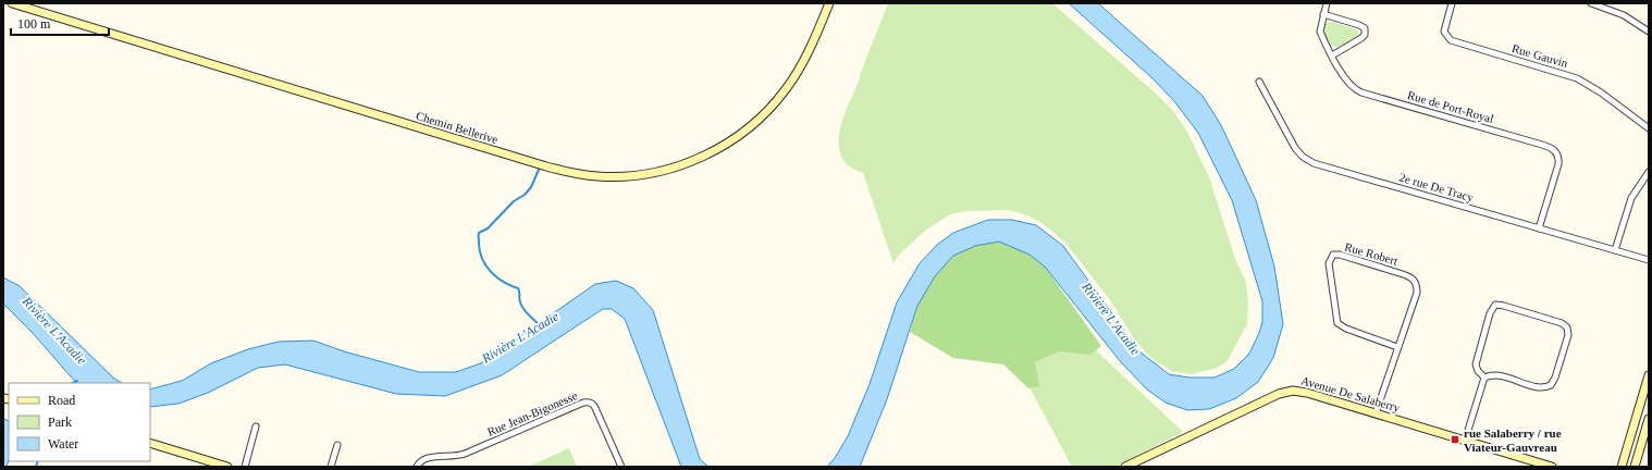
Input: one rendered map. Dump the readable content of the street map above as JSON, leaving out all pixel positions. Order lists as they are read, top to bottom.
{
  "streets": {
    "street": [
      "Rue Gauvin",
      "Rue de Port-Royal",
      "Chemin Bellerive",
      "2e rue De Tracy",
      "Rue Robert",
      "Avenue De Salaberry",
      "Rue Jean-Bigonesse"
    ]
  },
  "crossings": [
    ["Rue de Port-Royal", "2e rue De Tracy"],
    ["Rue Robert", "Avenue De Salaberry"]
  ],
  "water": ["Rivière L'Acadie"],
  "places": {
    "transit": ["rue Salaberry / rue Viateur-Gauvreau"]
  },
  "legend": ["Road", "Park", "Water"],
  "scale_bar": "100 m"
}
